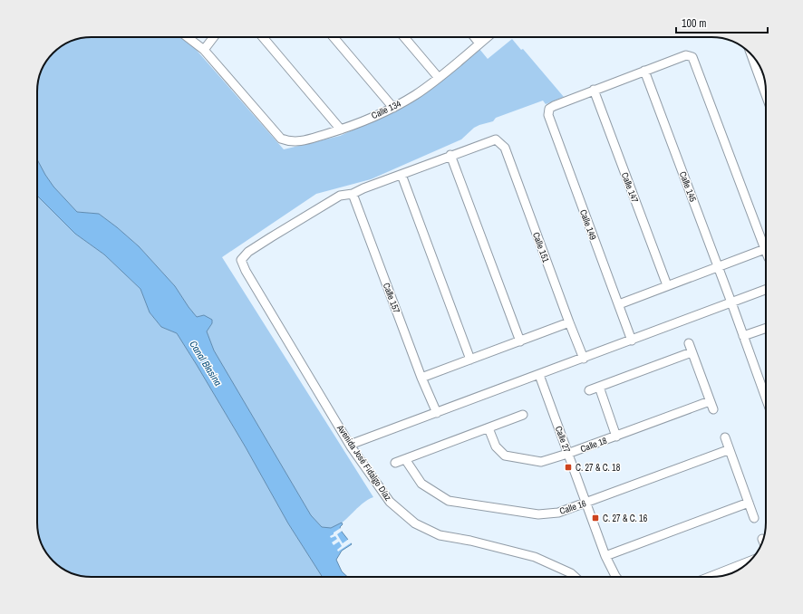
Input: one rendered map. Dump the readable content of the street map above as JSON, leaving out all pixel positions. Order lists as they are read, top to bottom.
{
  "streets": {
    "street": [
      "Calle 134",
      "Calle 145",
      "Calle 147",
      "Calle 149",
      "Calle 151",
      "Calle 157",
      "Calle 27",
      "Calle 18",
      "Avenida José Fidalgo Díaz",
      "Calle 16"
    ]
  },
  "crossings": [
    ["Calle 147", "Calle 149"],
    ["Calle 157", "Avenida José Fidalgo Díaz"],
    ["Calle 27", "Calle 18"],
    ["Calle 27", "Calle 16"]
  ],
  "water": ["Canal Blasina"],
  "places": {
    "transit": ["C. 27 & C. 18", "C. 27 & C. 16"]
  },
  "scale_bar": "100 m"
}
